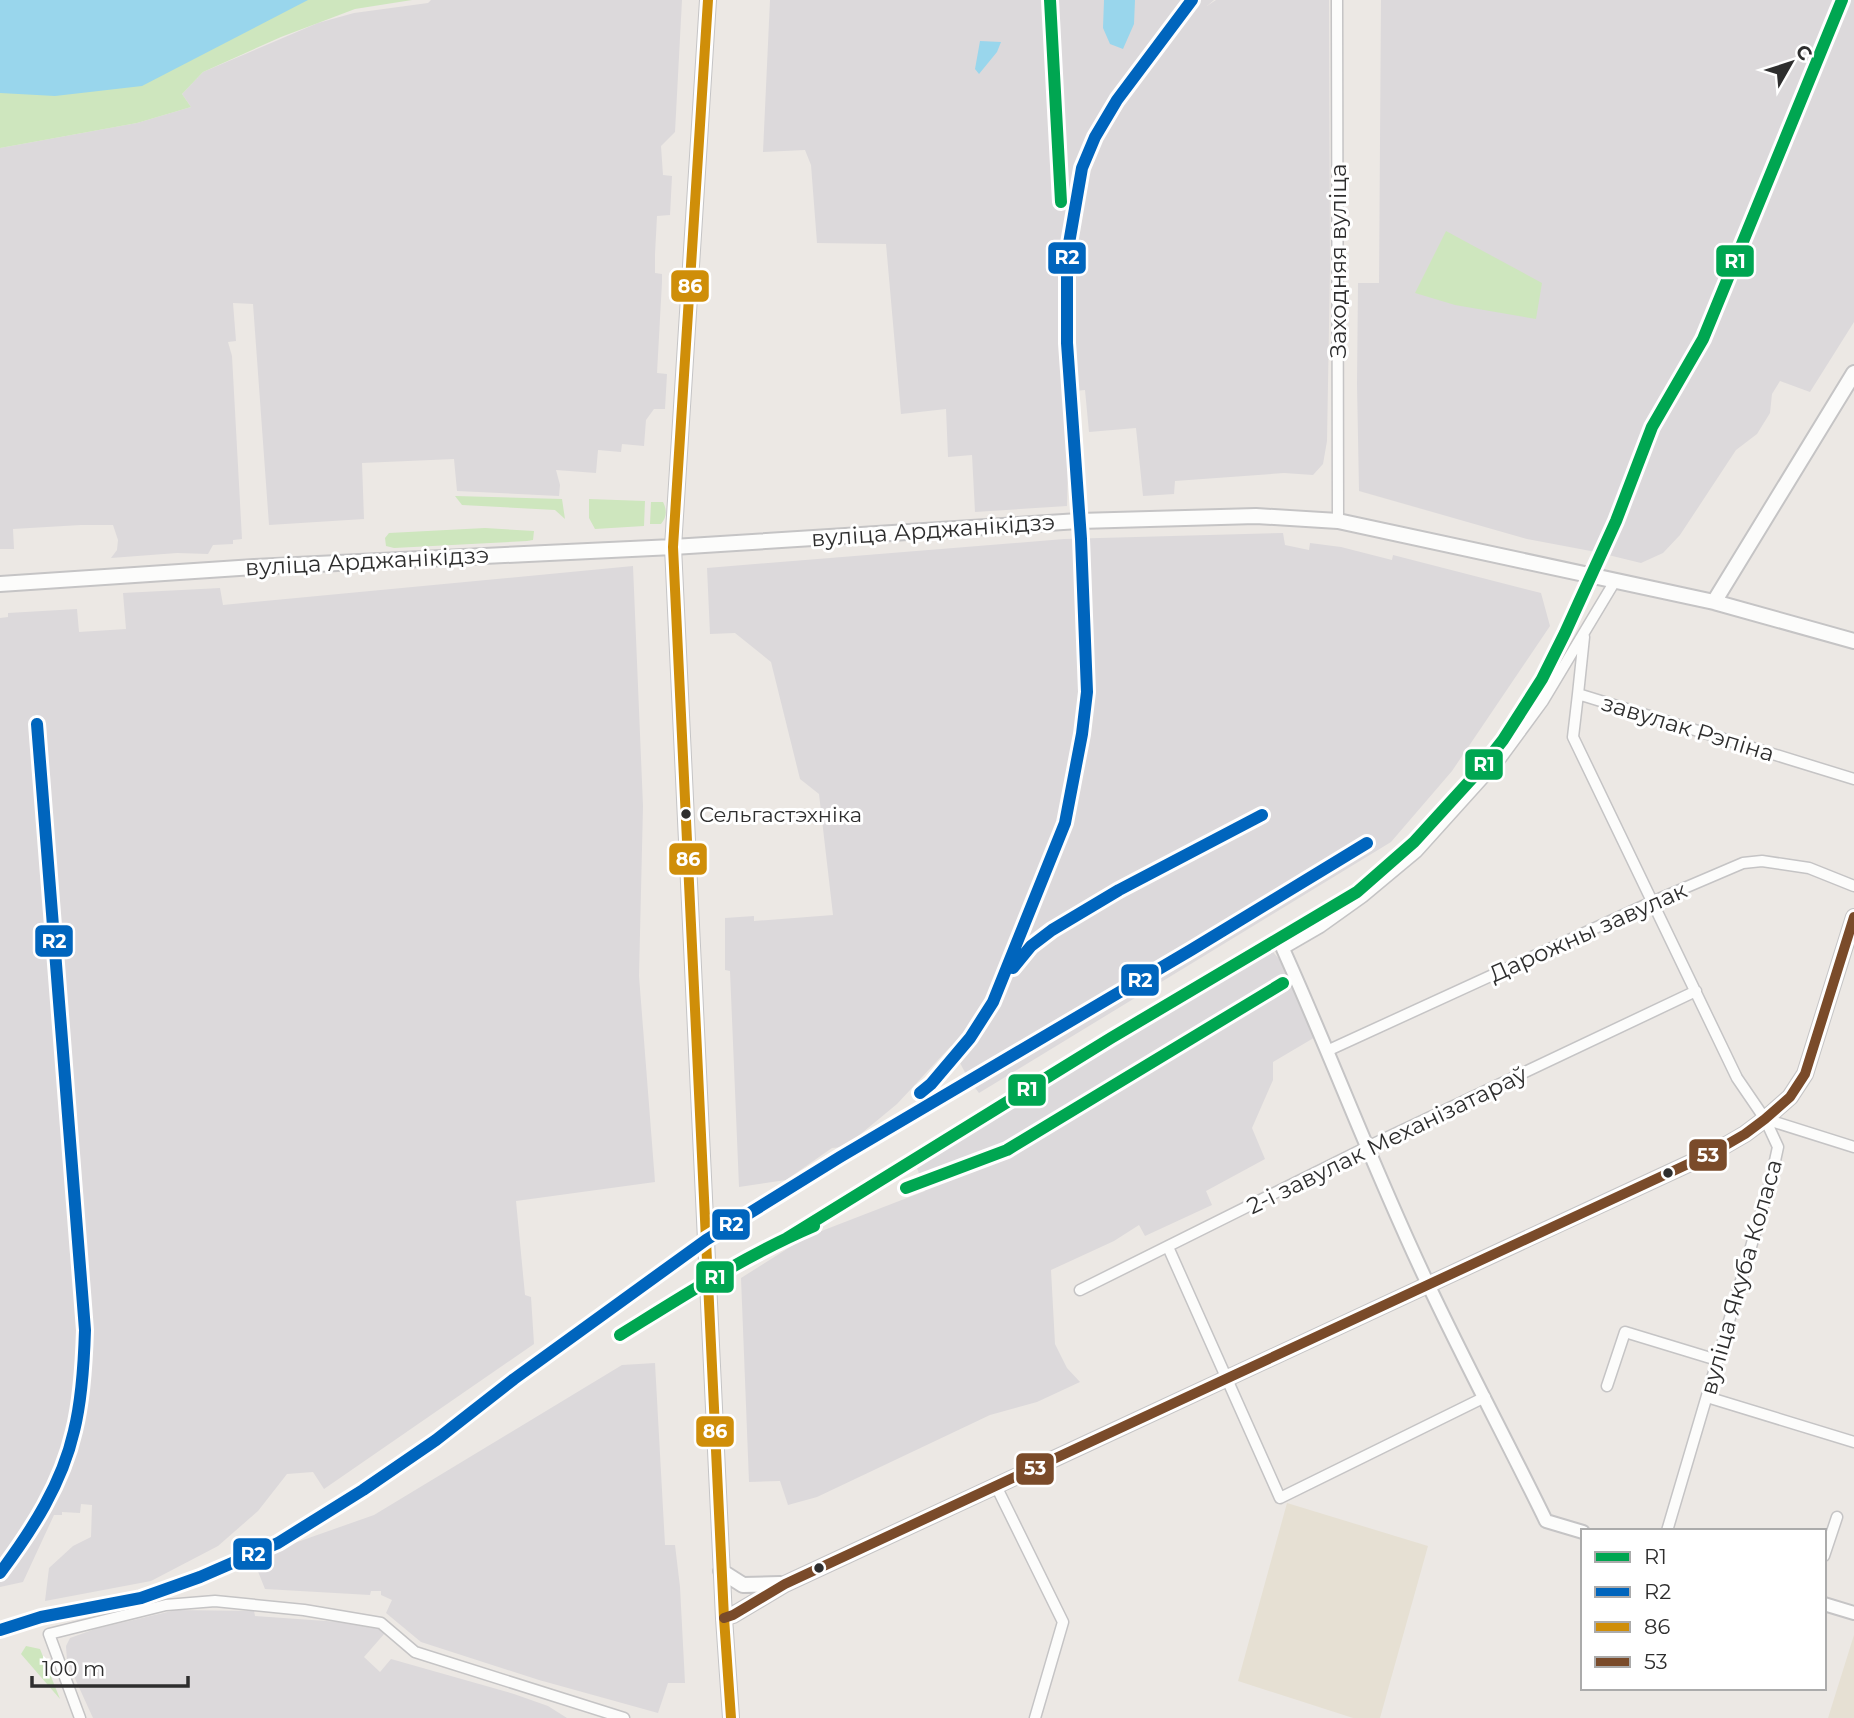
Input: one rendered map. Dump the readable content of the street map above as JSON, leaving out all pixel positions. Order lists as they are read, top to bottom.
{
  "streets": {
    "main road": ["вуліца Арджанікідзэ"],
    "street": [
      "Заходняя вуліца",
      "завулак Рэпіна",
      "Дарожны завулак",
      "2-і завулак Механізатараў",
      "вуліца Якуба Коласа"
    ]
  },
  "crossings": [
    ["Заходняя вуліца", "вуліца Арджанікідзэ"],
    ["завулак Рэпіна", "вуліца Якуба Коласа"],
    ["Дарожны завулак", "вуліца Якуба Коласа"],
    ["2-і завулак Механізатараў", "вуліца Якуба Коласа"]
  ],
  "places": ["Сельгастэхніка"],
  "lines": [
    "transit line R1",
    "transit line R2",
    "transit line 86",
    "transit line 53"
  ],
  "legend": [
    "R1",
    "R2",
    "86",
    "53"
  ],
  "scale_bar": "100 m",
  "north": "top right"
}
